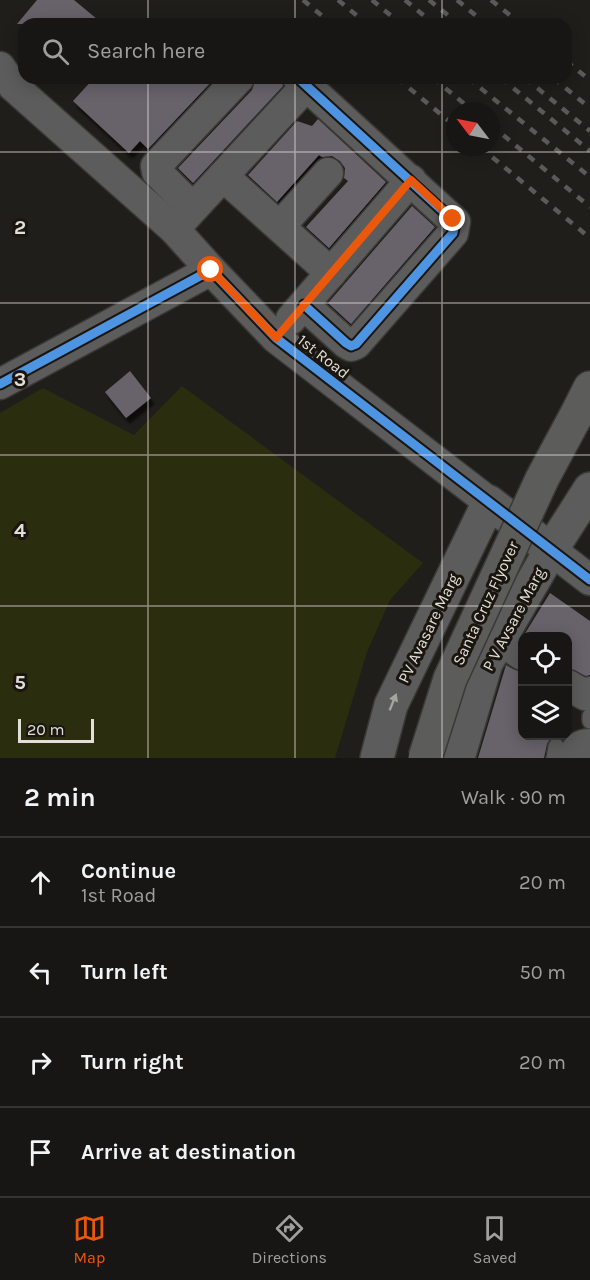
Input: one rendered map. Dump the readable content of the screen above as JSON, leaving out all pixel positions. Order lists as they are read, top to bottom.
{
  "streets": {
    "main road": ["Santa Cruz Flyover"],
    "street": ["1st Road", "P V Avsare Marg", "PV Avasare Marg"]
  },
  "crossings": [
    ["1st Road", "P V Avsare Marg"],
    ["1st Road", "PV Avasare Marg"]
  ],
  "one_way": ["PV Avasare Marg"],
  "scale_bar": "20 m",
  "north": "top left",
  "page": {
    "search": "Search here",
    "scale": "20 m",
    "heading": ["2 min", "Walk · 90 m"],
    "list": [
      ["Continue", "1st Road", "20 m"],
      ["Turn left", "50 m"],
      ["Turn right", "20 m"],
      "Arrive at destination"
    ],
    "nav": ["Map", "Directions", "Saved"]
  },
  "grid": {
    "rows": [
      "2",
      "3",
      "4",
      "5"
    ]
  }
}
